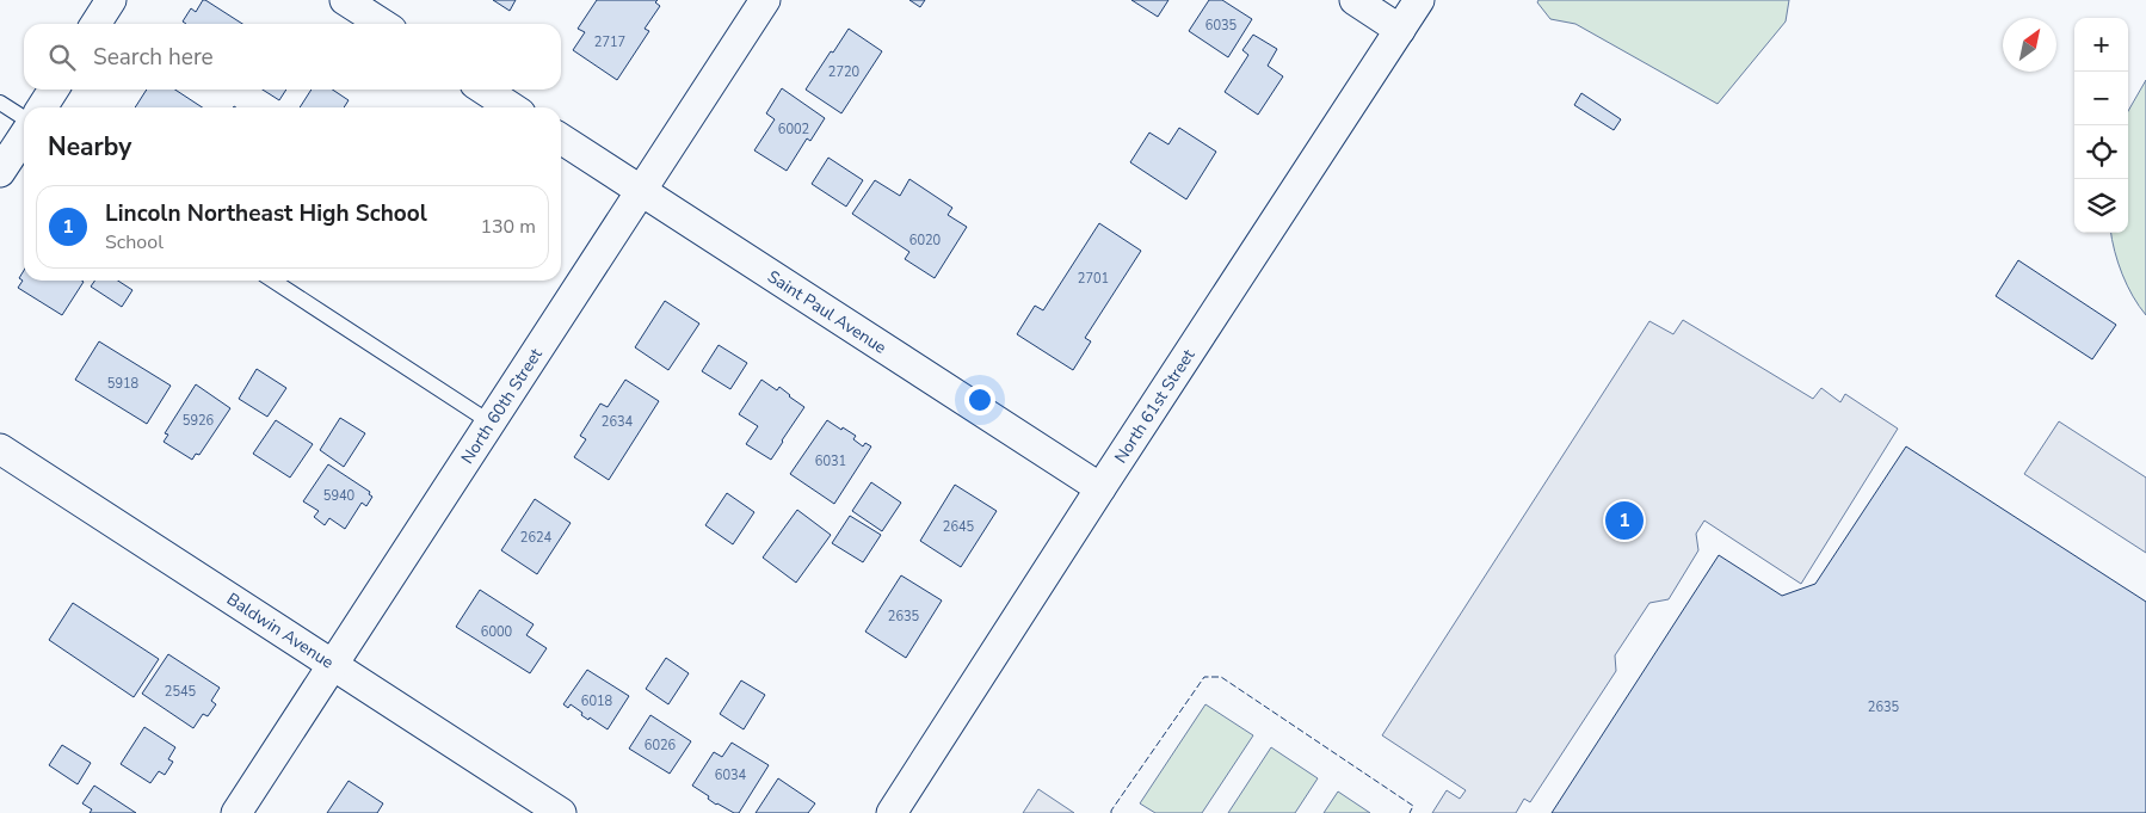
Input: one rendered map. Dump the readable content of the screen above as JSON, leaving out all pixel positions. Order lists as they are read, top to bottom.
{
  "streets": {
    "street": [
      "Saint Paul Avenue",
      "North 60th Street",
      "North 61st Street",
      "Baldwin Avenue"
    ]
  },
  "crossings": [
    ["Saint Paul Avenue", "North 60th Street"],
    ["Saint Paul Avenue", "North 61st Street"],
    ["North 60th Street", "Baldwin Avenue"]
  ],
  "house_numbers": [
    "6035",
    "2717",
    "2720",
    "6002",
    "6020",
    "2701",
    "5918",
    "5926",
    "2634",
    "6031",
    "5940",
    "2645",
    "2624",
    "2635",
    "6000",
    "2545",
    "6018",
    "2635",
    "6026",
    "6034"
  ],
  "north": "top right",
  "page": {
    "map_buttons": ["+", "−"],
    "search": "Search here",
    "heading": "Nearby",
    "list": [
      {
        "mark": "1",
        "name": "Lincoln Northeast High School",
        "note": "School",
        "value": "130 m"
      }
    ],
    "pins": "1"
  }
}
